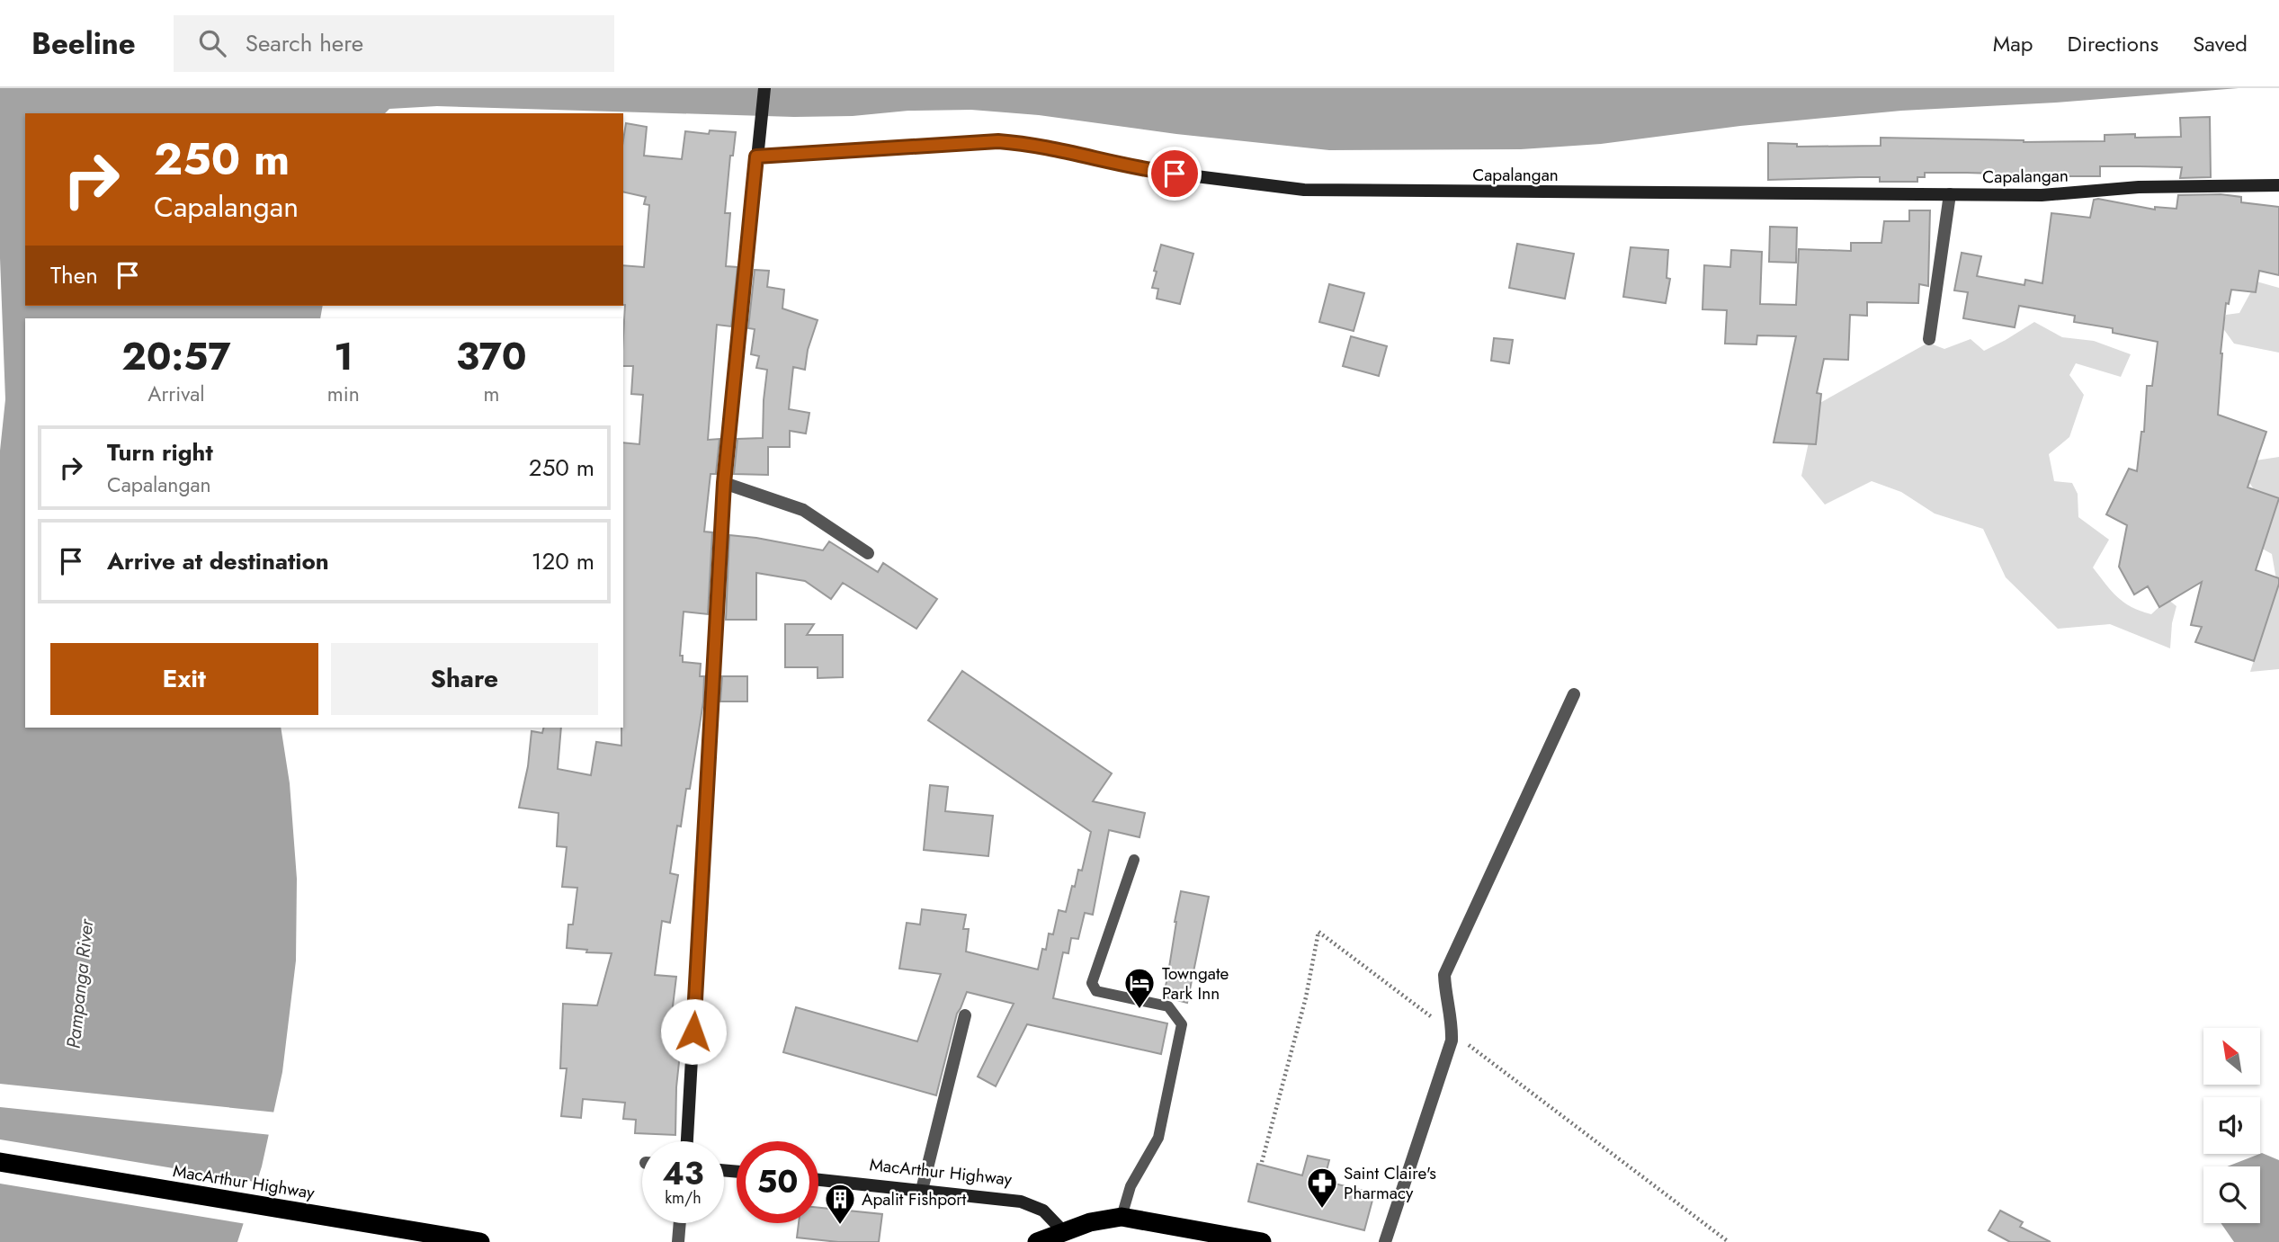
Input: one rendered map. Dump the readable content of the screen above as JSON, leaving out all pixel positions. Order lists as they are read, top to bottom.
{
  "streets": {
    "highway": ["MacArthur Highway"],
    "street": ["Capalangan"]
  },
  "water": ["Pampanga River"],
  "places": {
    "hotel": ["Towngate Park Inn"],
    "pharmacy": ["Saint Claire's Pharmacy"],
    "building": ["Apalit Fishport"]
  },
  "north": "top left",
  "page": {
    "header": "Beeline",
    "search": "Search here",
    "nav": ["Map", "Directions", "Saved"],
    "turn": ["250 m", "Capalangan"],
    "then": "Then",
    "eta": [
      "20:57",
      "Arrival",
      "1",
      "min",
      "370",
      "m"
    ],
    "list": [
      {
        "name": "Turn right",
        "note": "Capalangan",
        "value": "250 m"
      },
      {
        "name": "Arrive at destination",
        "value": "120 m"
      }
    ],
    "buttons": ["Exit", "Share"],
    "speed": "43 km/h",
    "limit": "50"
  }
}
